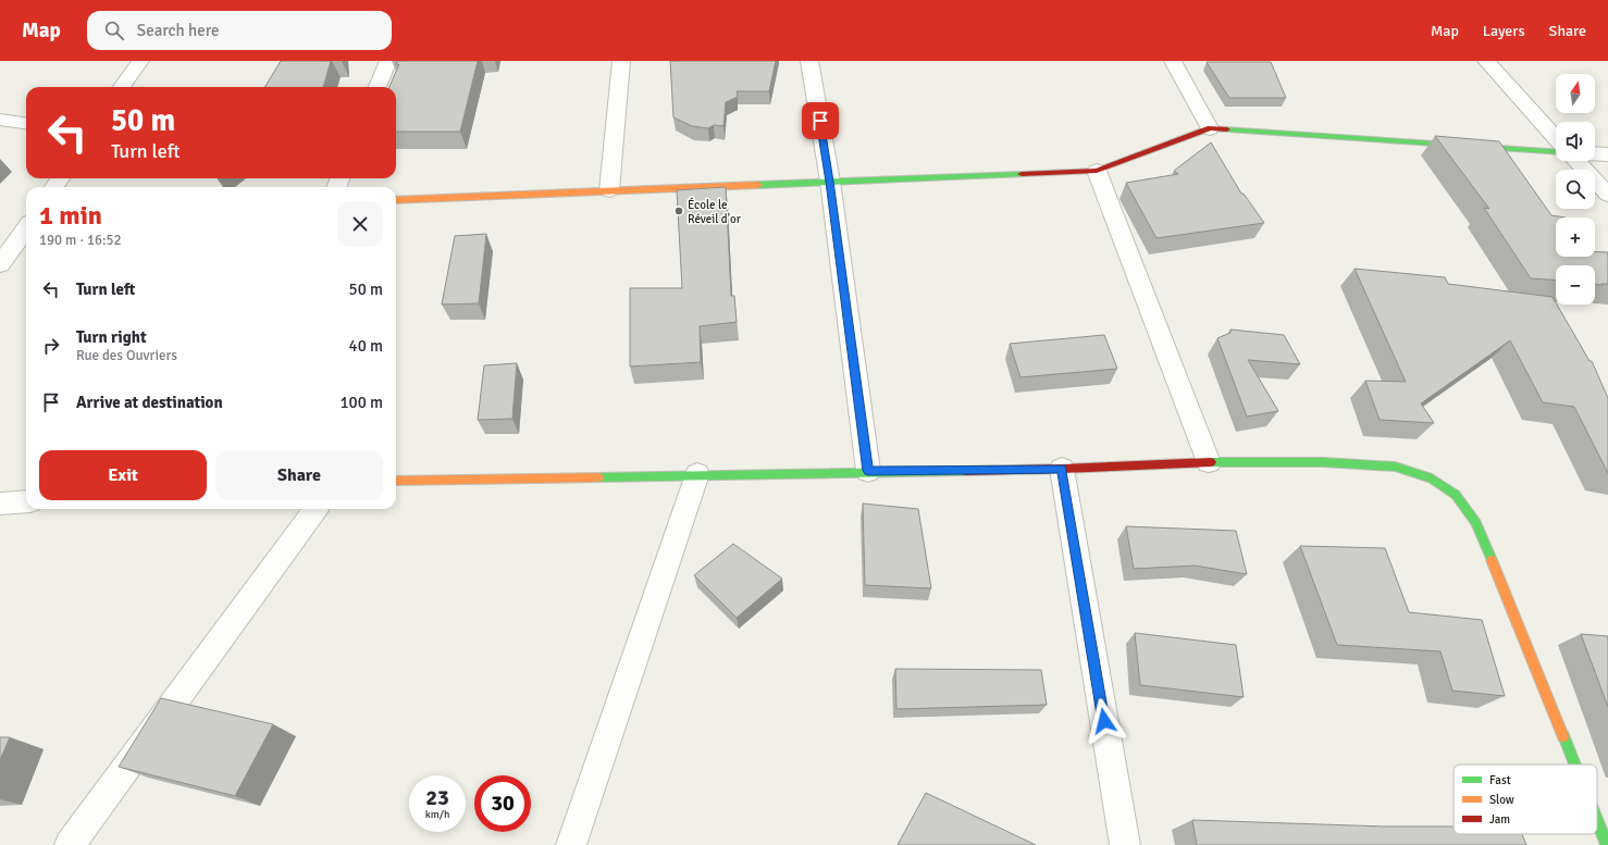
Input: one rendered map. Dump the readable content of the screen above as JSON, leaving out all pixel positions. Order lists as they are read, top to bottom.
{
  "places": ["École le Réveil d'or"],
  "legend": ["Fast", "Slow", "Jam"],
  "north": "top",
  "page": {
    "header": "Map",
    "search": "Search here",
    "nav": ["Map", "Layers", "Share"],
    "map_buttons": ["+", "−"],
    "turn": ["50 m", "Turn left"],
    "heading": ["1 min", "190 m · 16:52"],
    "list": [
      {
        "name": "Turn left",
        "value": "50 m"
      },
      {
        "name": "Turn right",
        "note": "Rue des Ouvriers",
        "value": "40 m"
      },
      {
        "name": "Arrive at destination",
        "value": "100 m"
      }
    ],
    "buttons": ["Exit", "Share"],
    "speed": "23 km/h",
    "limit": "30"
  }
}
